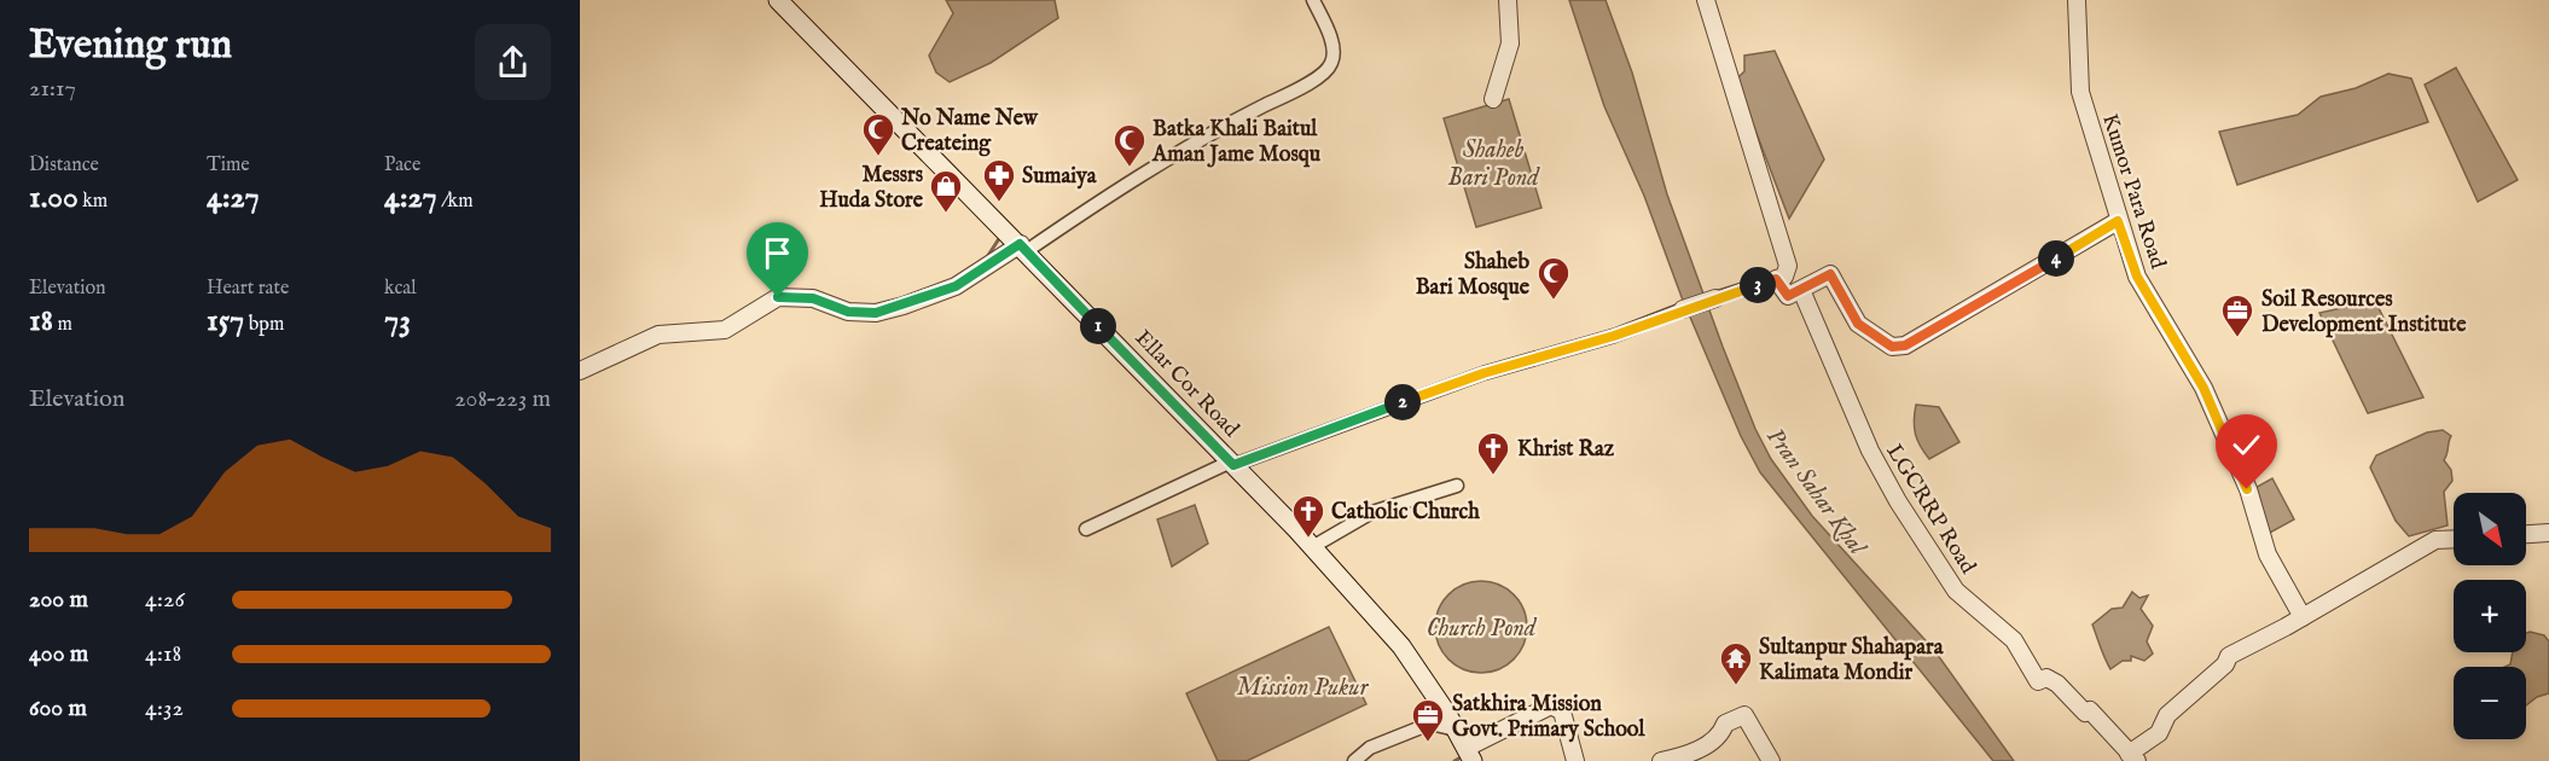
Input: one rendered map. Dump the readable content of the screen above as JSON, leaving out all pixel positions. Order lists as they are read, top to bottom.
{
  "streets": {
    "main road": ["Ellar Cor Road"],
    "street": ["Kumor Para Road", "LGCRRP Road"]
  },
  "water": [
    "Shaheb Bari Pond",
    "Pran Sahar Khal",
    "Church Pond",
    "Mission Pukur"
  ],
  "places": {
    "mosque": ["No Name New Createing", "Batka Khali Baitul Aman Jame Mosqu", "Shaheb Bari Mosque"],
    "pharmacy": ["Sumaiya"],
    "shop": ["Messrs Huda Store"],
    "office": ["Soil Resources Development Institute", "Satkhira Mission Govt. Primary School"],
    "church": ["Khrist Raz", "Catholic Church"],
    "temple": ["Sultanpur Shahapara Kalimata Mondir"]
  },
  "north": "bottom right",
  "page": {
    "heading": ["Evening run", "21:17"],
    "stats": [
      ["Distance", "1.00 km"],
      ["Time", "4:27"],
      ["Pace", "4:27 /km"],
      ["Elevation", "18 m"],
      ["Heart rate", "157 bpm"],
      ["kcal", "73"]
    ],
    "pins": [
      "4",
      "3",
      "1",
      "2"
    ],
    "chart": ["Elevation", "208–223 m"],
    "map_buttons": ["+", "−"],
    "list": [
      {
        "name": "200 m",
        "note": "4:26"
      },
      {
        "name": "400 m",
        "note": "4:18"
      },
      {
        "name": "600 m",
        "note": "4:32"
      }
    ]
  }
}
